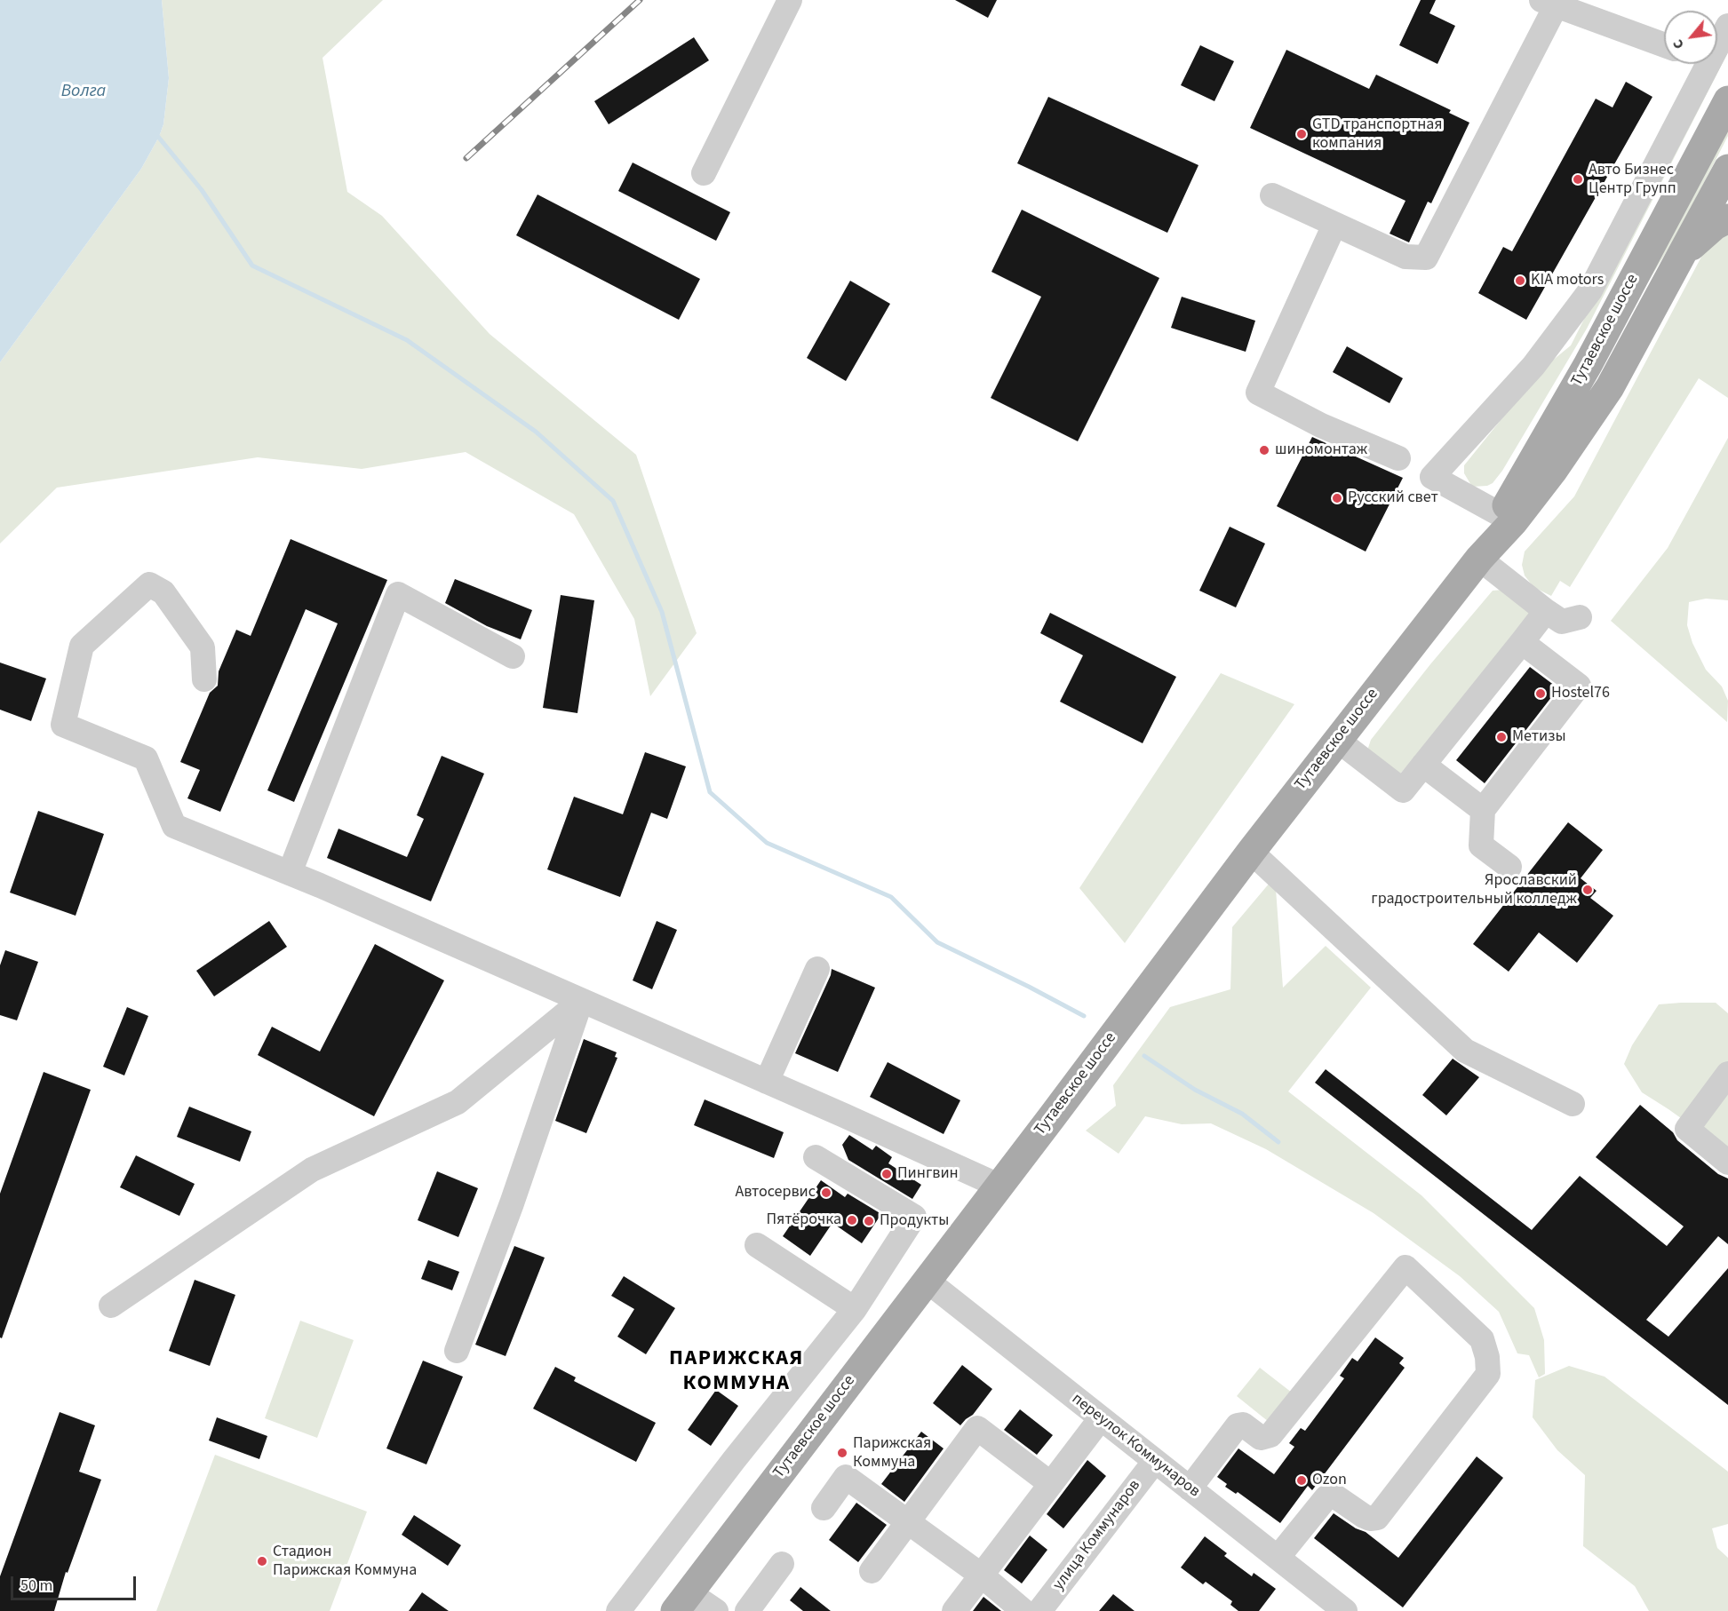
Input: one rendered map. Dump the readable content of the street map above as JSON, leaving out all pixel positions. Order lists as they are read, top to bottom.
{
  "streets": {
    "main road": ["Тутаевское шоссе"],
    "street": ["переулок Коммунаров", "улица Коммунаров"]
  },
  "crossings": [
    ["Тутаевское шоссе", "переулок Коммунаров"],
    ["переулок Коммунаров", "улица Коммунаров"]
  ],
  "districts": ["ПАРИЖСКАЯ КОММУНА"],
  "water": ["Волга"],
  "places": [
    "GTD транспортная компания",
    "Авто Бизнес Центр Групп",
    "KIA motors",
    "шиномонтаж",
    "Русский свет",
    "Hostel76",
    "Метизы",
    "Ярославский градостроительный колледж",
    "Пингвин",
    "Автосервис",
    "Пятёрочка",
    "Продукты",
    "Парижская Коммуна",
    "Ozon",
    "Стадион Парижская Коммуна"
  ],
  "scale_bar": "50 m",
  "north": "bottom left"
}
